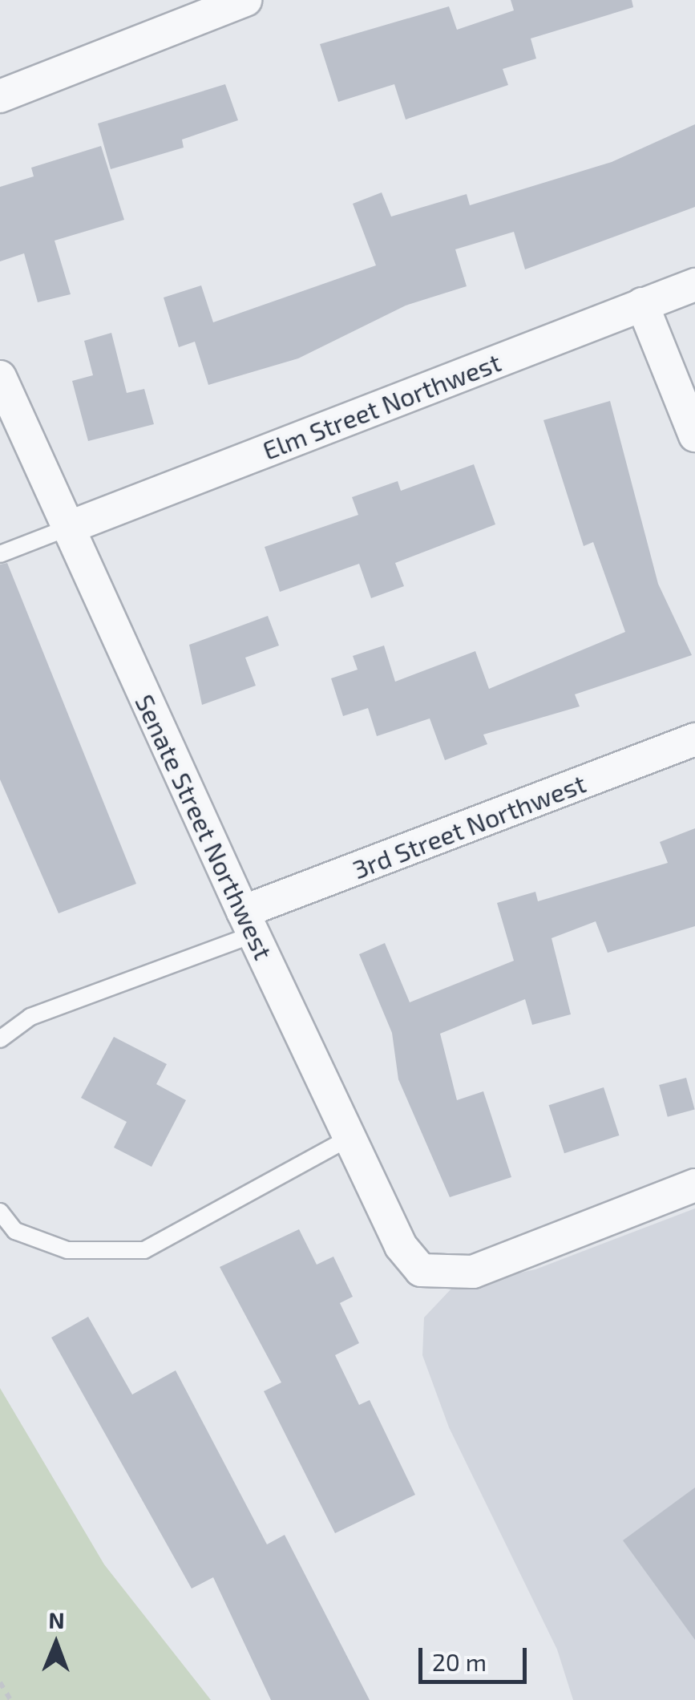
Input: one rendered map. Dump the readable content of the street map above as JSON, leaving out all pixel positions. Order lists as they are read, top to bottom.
{
  "streets": {
    "street": ["Elm Street Northwest", "3rd Street Northwest", "Senate Street Northwest"]
  },
  "crossings": [
    ["Elm Street Northwest", "Senate Street Northwest"],
    ["3rd Street Northwest", "Senate Street Northwest"]
  ],
  "scale_bar": "20 m",
  "north": "top"
}
